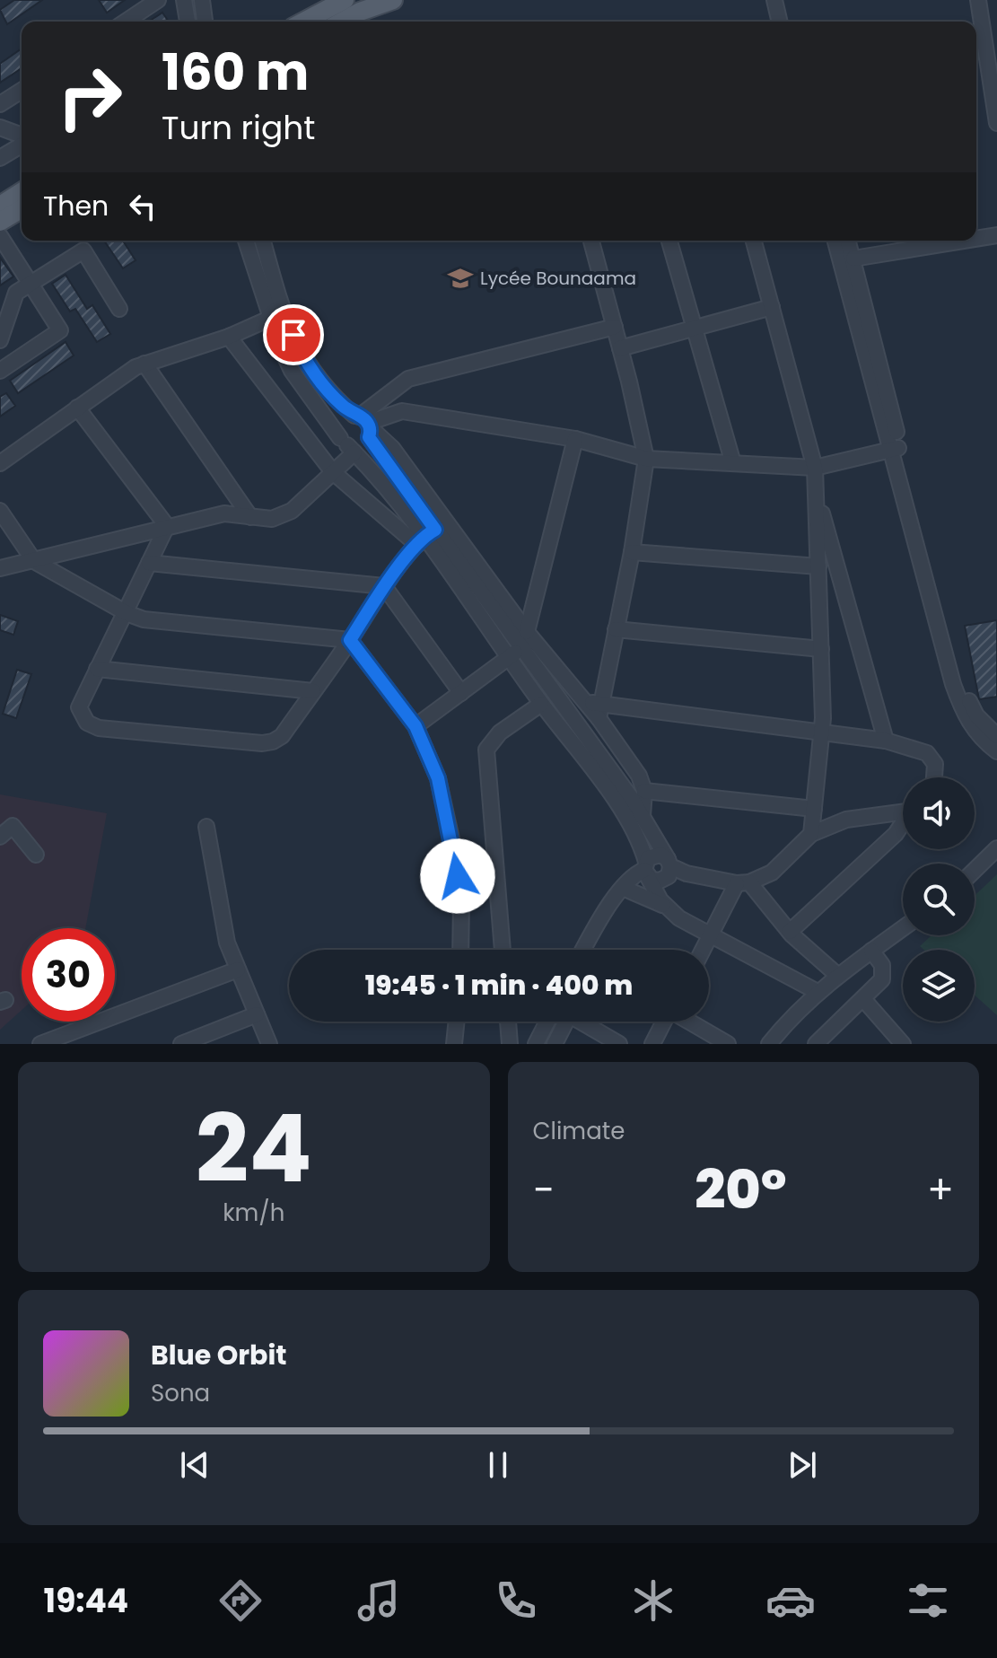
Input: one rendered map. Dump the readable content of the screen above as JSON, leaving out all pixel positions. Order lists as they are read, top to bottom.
{
  "places": {
    "school or university": ["Lycée Bounaama"]
  },
  "page": {
    "turn": ["160 m", "Turn right"],
    "then": "Then",
    "limit": "30",
    "trip": "19:45 · 1 min · 400 m",
    "tile": [
      ["24", "km/h"],
      "Climate"
    ],
    "heat": ["−", "20°", "+"],
    "song": ["Blue Orbit", "Sona"],
    "tabs": "19:44"
  }
}
